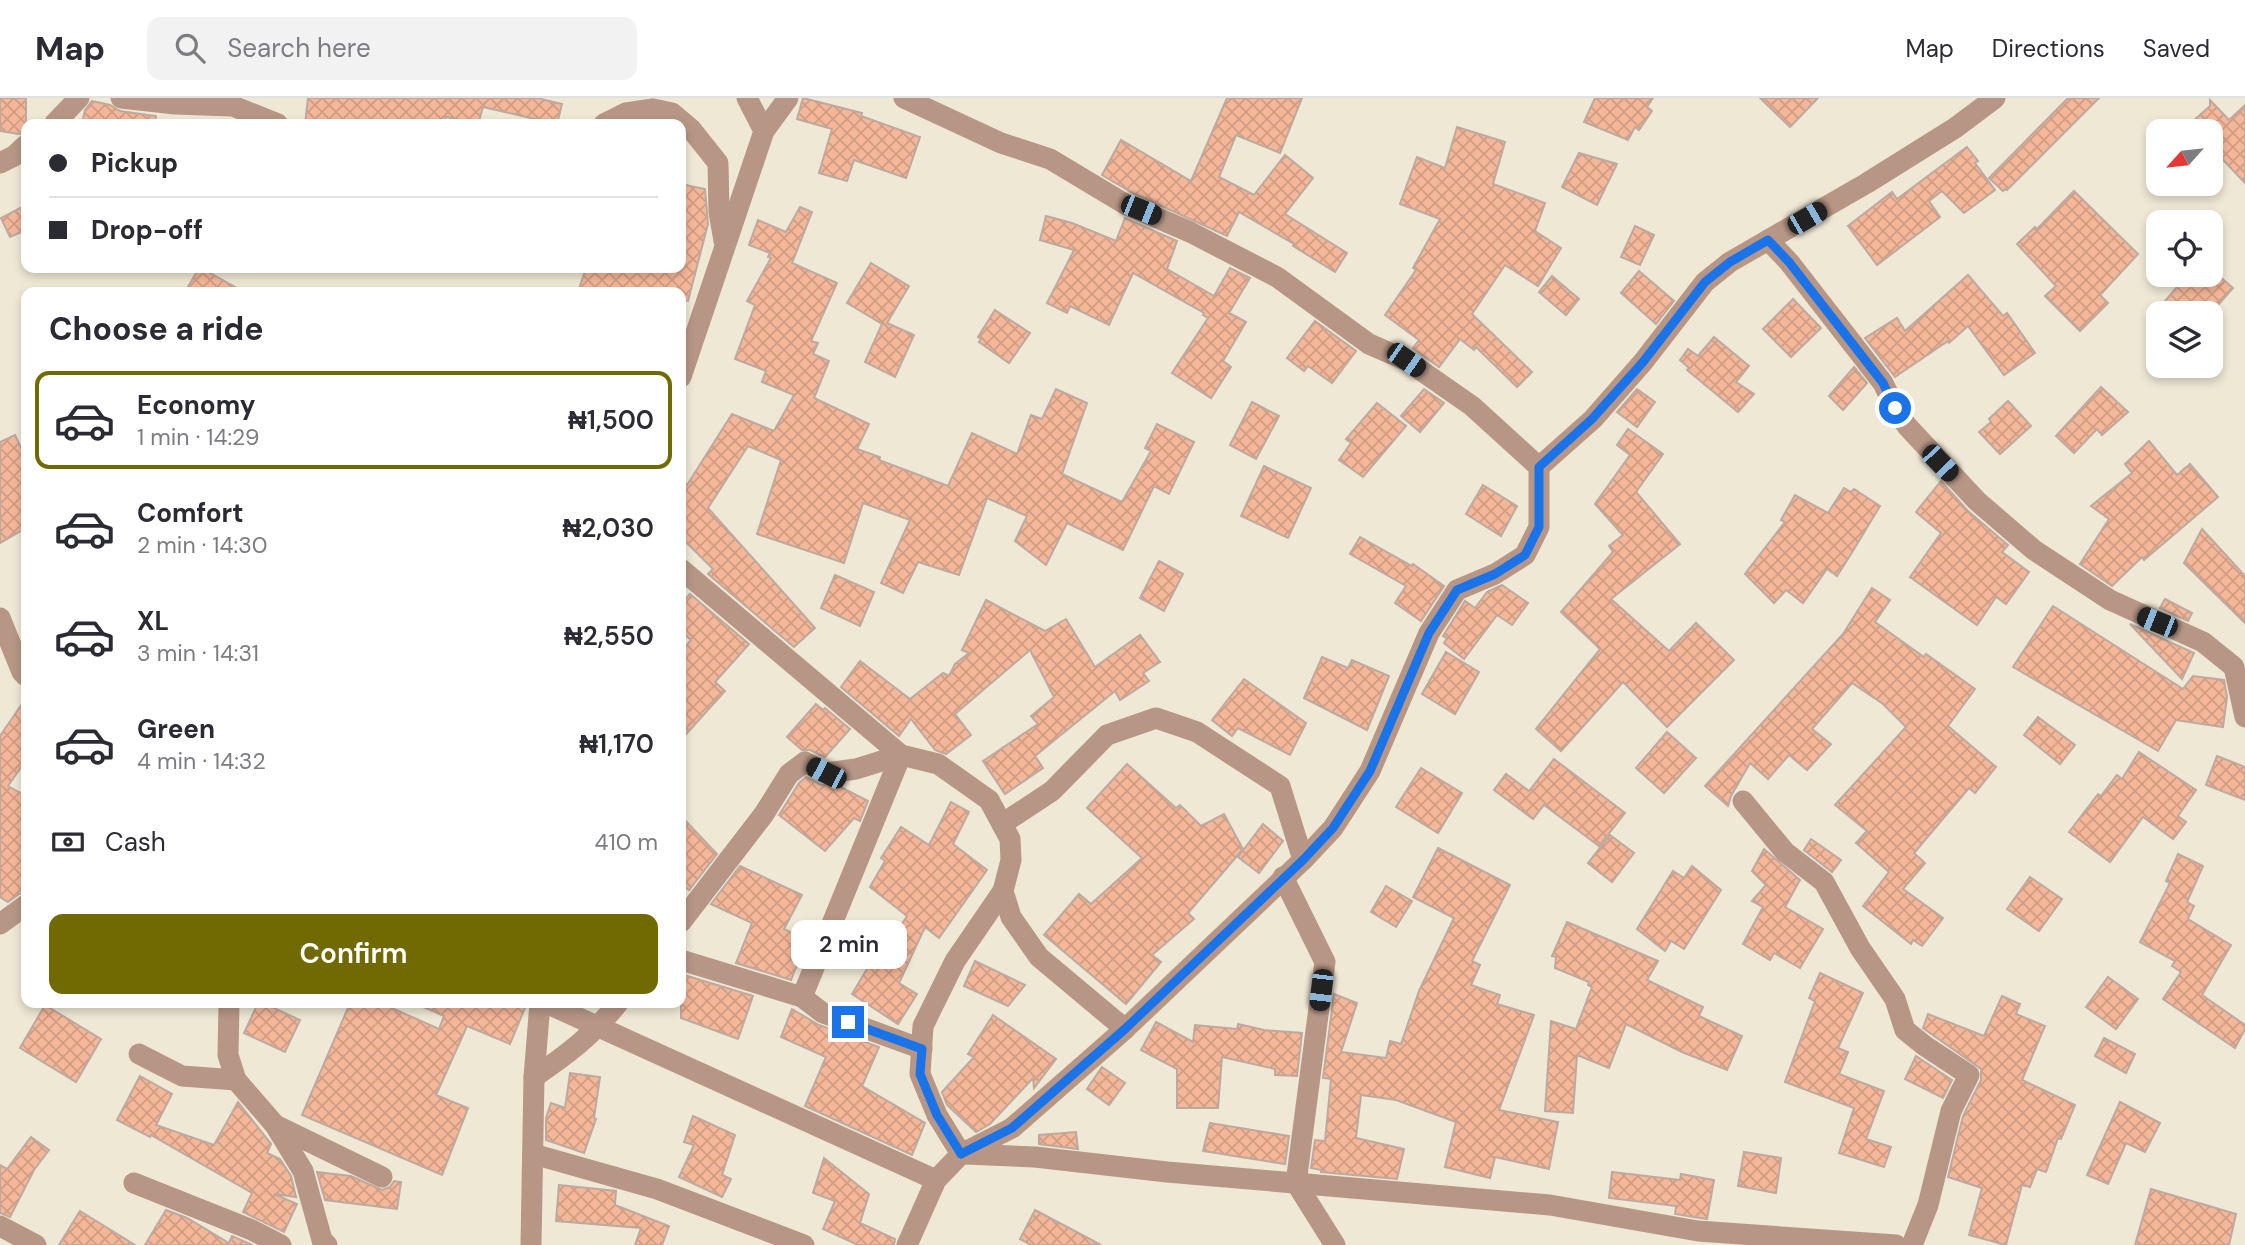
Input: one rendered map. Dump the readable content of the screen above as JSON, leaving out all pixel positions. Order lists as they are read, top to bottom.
{
  "north": "bottom left",
  "page": {
    "header": "Map",
    "search": "Search here",
    "nav": ["Map", "Directions", "Saved"],
    "banner": ["Pickup", "Drop-off"],
    "heading": "Choose a ride",
    "list": [
      {
        "name": "Economy",
        "note": "1 min · 14:29",
        "value": "₦1,500"
      },
      {
        "name": "Comfort",
        "note": "2 min · 14:30",
        "value": "₦2,030"
      },
      {
        "name": "XL",
        "note": "3 min · 14:31",
        "value": "₦2,550"
      },
      {
        "name": "Green",
        "note": "4 min · 14:32",
        "value": "₦1,170"
      }
    ],
    "pay": ["Cash", "410 m"],
    "buttons": "Confirm",
    "bubble": "2 min"
  }
}
